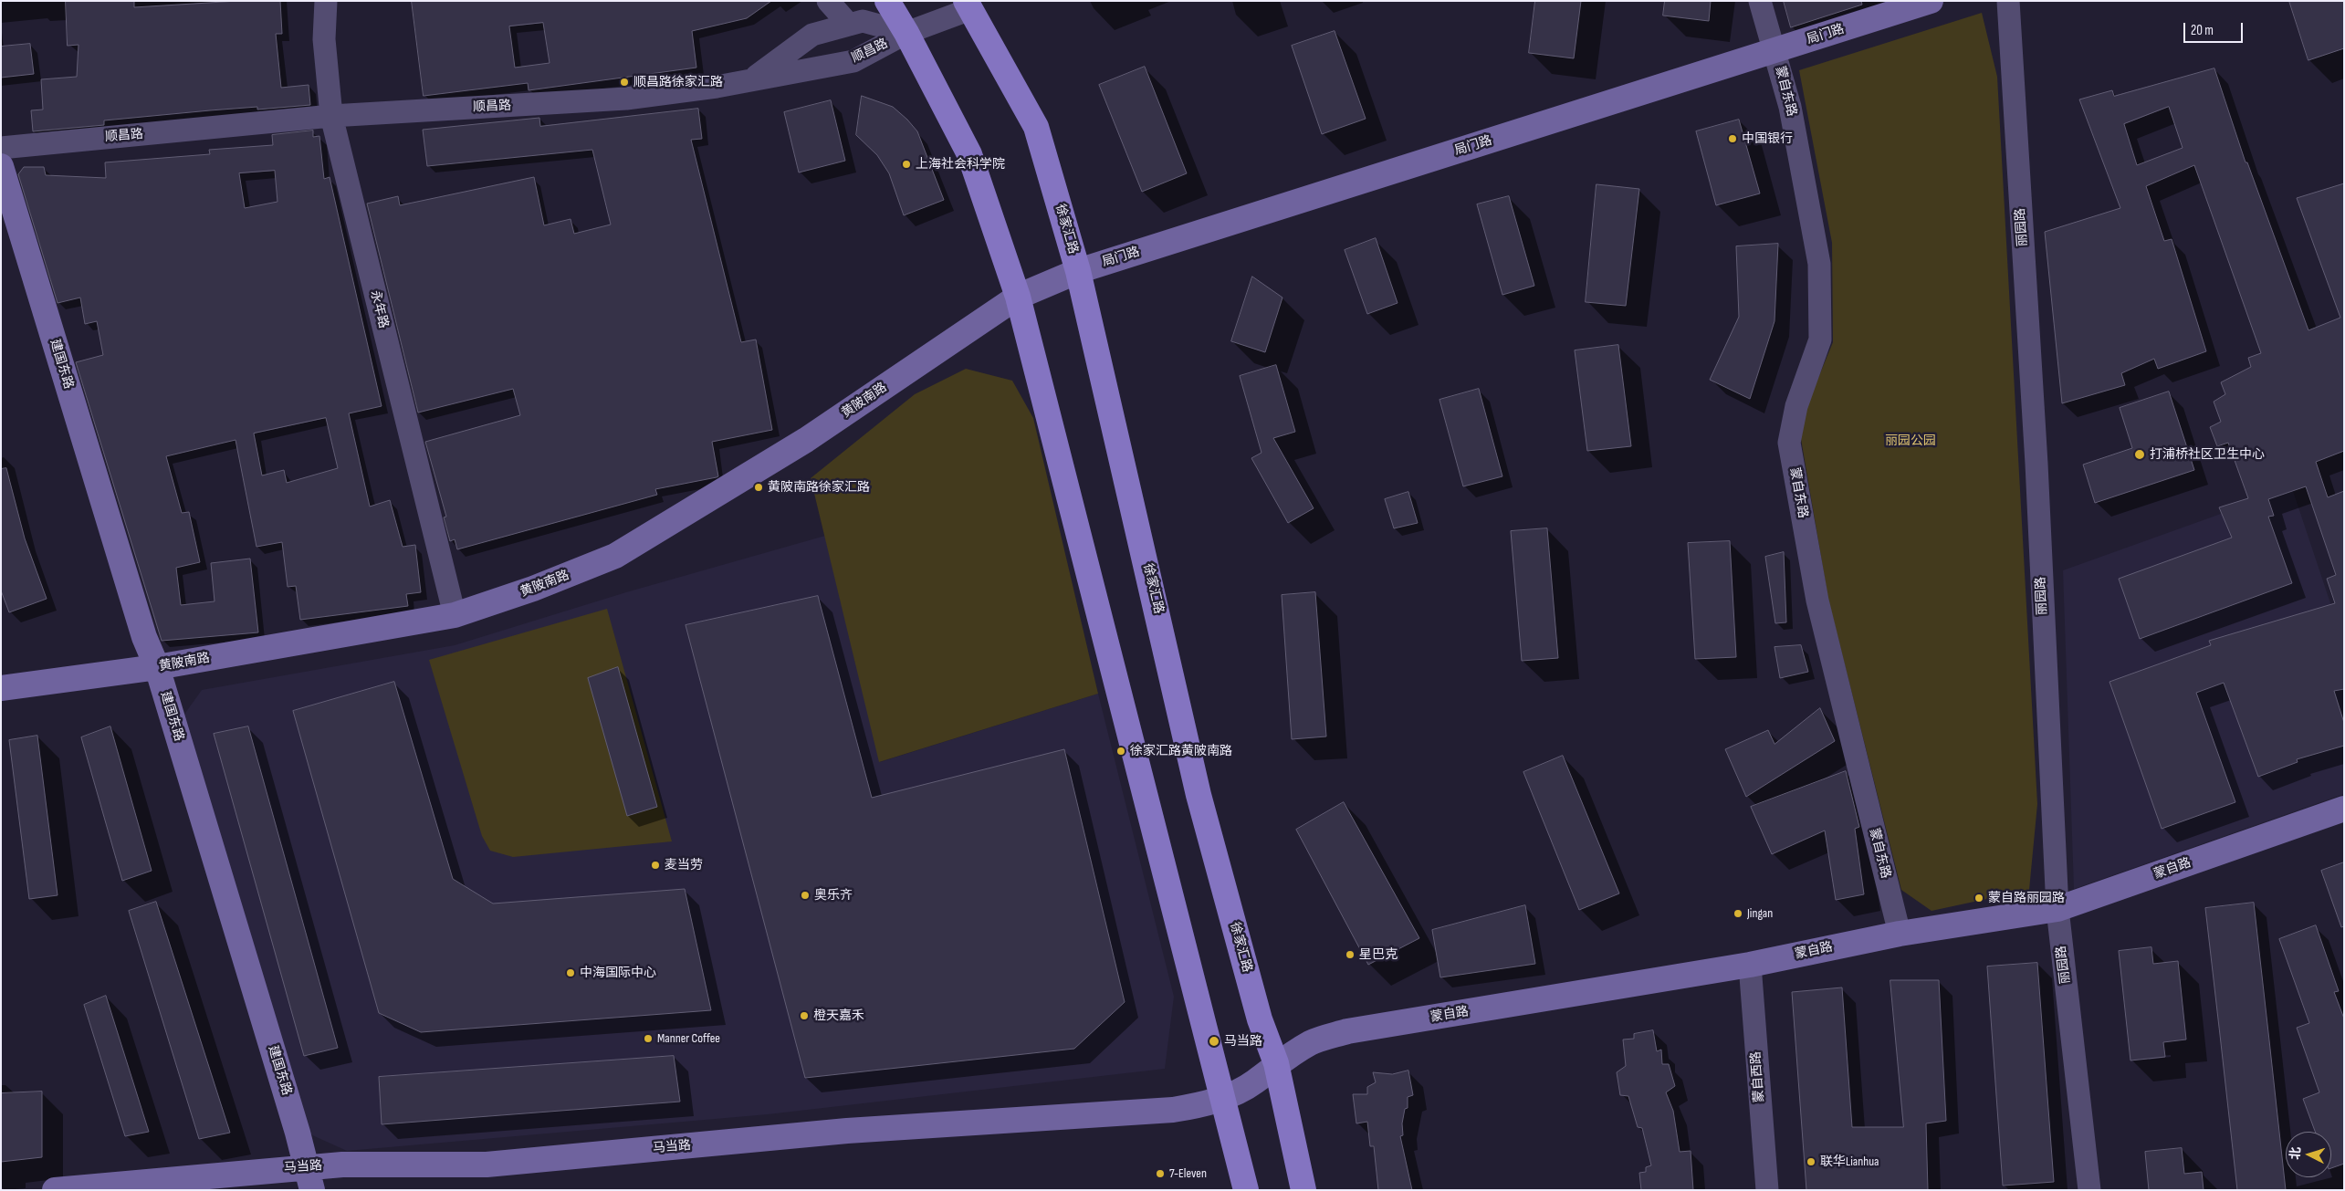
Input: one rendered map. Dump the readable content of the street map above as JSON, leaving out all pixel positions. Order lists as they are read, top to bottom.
{
  "streets": {
    "main road": ["徐家汇路"],
    "street": [
      "局门路",
      "顺昌路",
      "蒙自东路",
      "丽园路",
      "永年路",
      "建国东路",
      "黄陂南路",
      "蒙自路",
      "蒙自西路",
      "马当路"
    ]
  },
  "crossings": [
    ["局门路", "蒙自东路"],
    ["局门路", "徐家汇路"],
    ["局门路", "黄陂南路"],
    ["顺昌路", "徐家汇路"],
    ["顺昌路", "永年路"],
    ["蒙自东路", "蒙自路"],
    ["丽园路", "蒙自路"],
    ["徐家汇路", "蒙自路"],
    ["徐家汇路", "马当路"],
    ["永年路", "黄陂南路"],
    ["建国东路", "黄陂南路"],
    ["建国东路", "马当路"],
    ["蒙自路", "蒙自西路"],
    ["蒙自路", "马当路"]
  ],
  "parks": ["丽园公园"],
  "places": [
    "顺昌路徐家汇路",
    "中国银行",
    "上海社会科学院",
    "打浦桥社区卫生中心",
    "黄陂南路徐家汇路",
    "徐家汇路黄陂南路",
    "麦当劳",
    "奥乐齐",
    "蒙自路丽园路",
    "Jingan",
    "星巴克",
    "中海国际中心",
    "橙天嘉禾",
    "Manner Coffee",
    "马当路",
    "联华Lianhua",
    "7-Eleven"
  ],
  "scale_bar": "20 m",
  "north": "left"
}
